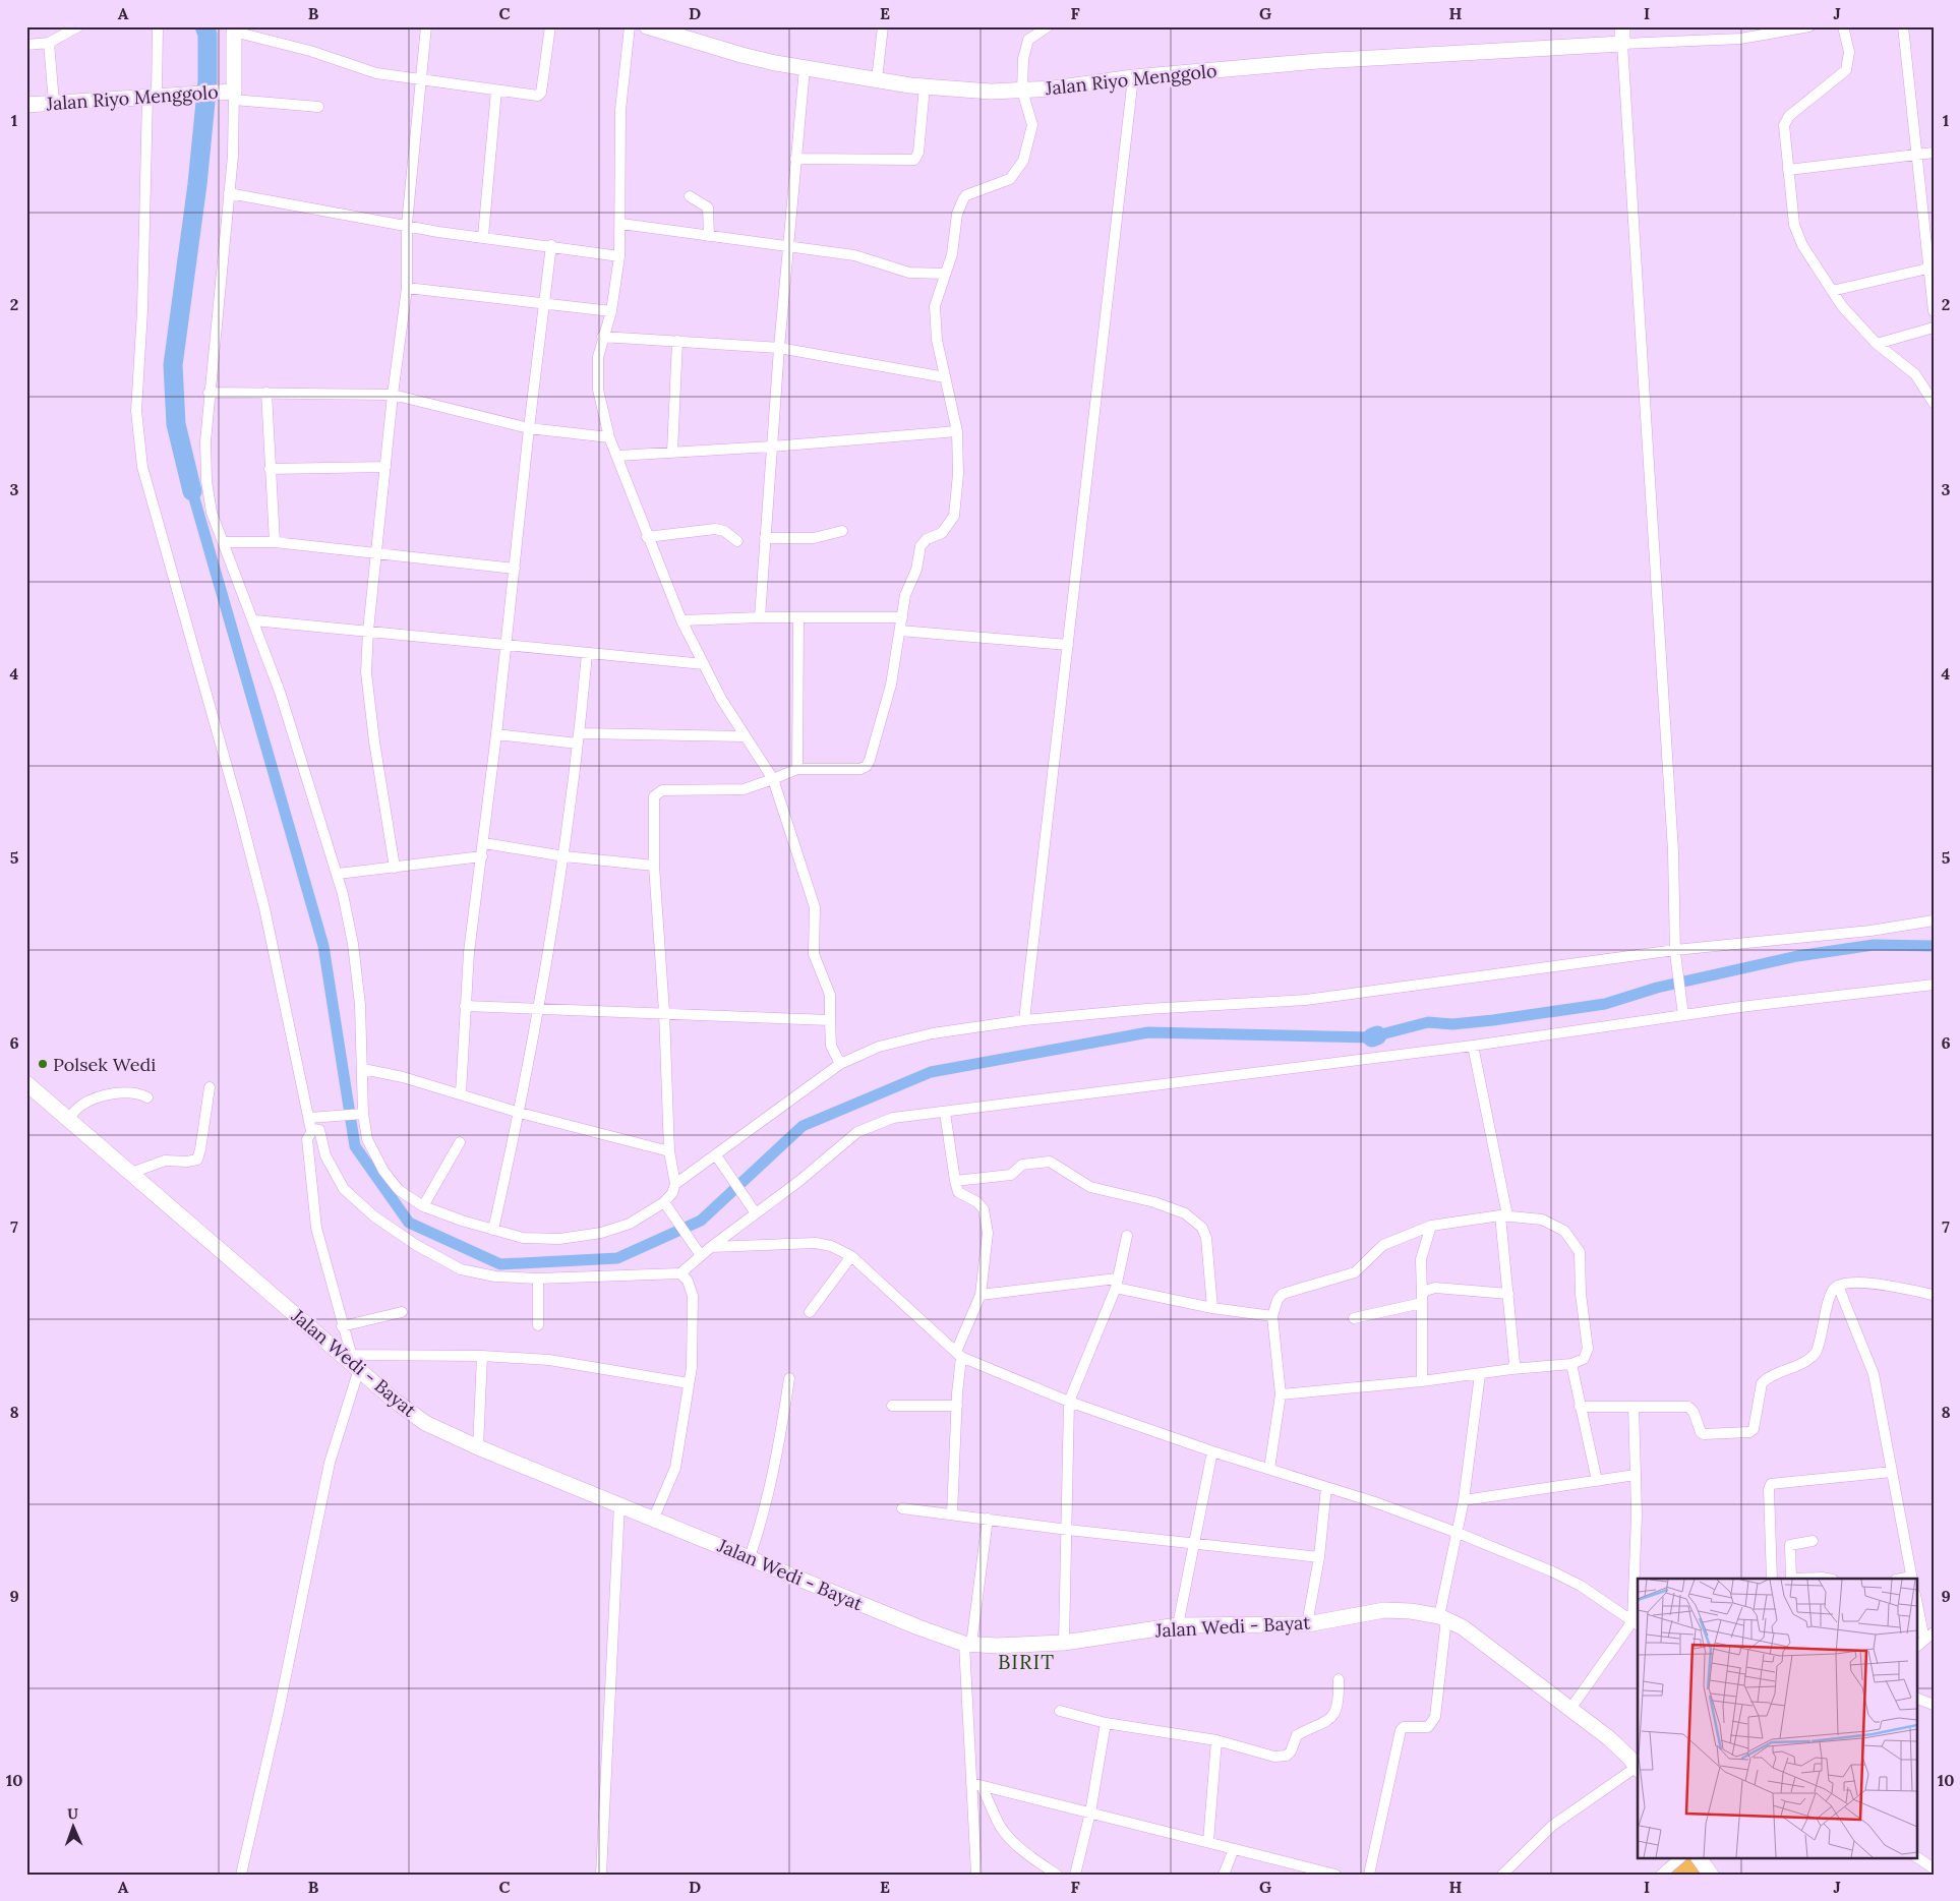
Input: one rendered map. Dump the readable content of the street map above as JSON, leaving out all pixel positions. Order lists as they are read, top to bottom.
{
  "streets": {
    "main road": ["Jalan Riyo Menggolo", "Jalan Wedi - Bayat"]
  },
  "districts": ["BIRIT"],
  "places": ["Polsek Wedi"],
  "north": "top",
  "grid": {
    "columns": [
      "A",
      "B",
      "C",
      "D",
      "E",
      "F",
      "G",
      "H",
      "I",
      "J"
    ],
    "rows": [
      "1",
      "2",
      "3",
      "4",
      "5",
      "6",
      "7",
      "8",
      "9",
      "10"
    ]
  }
}
